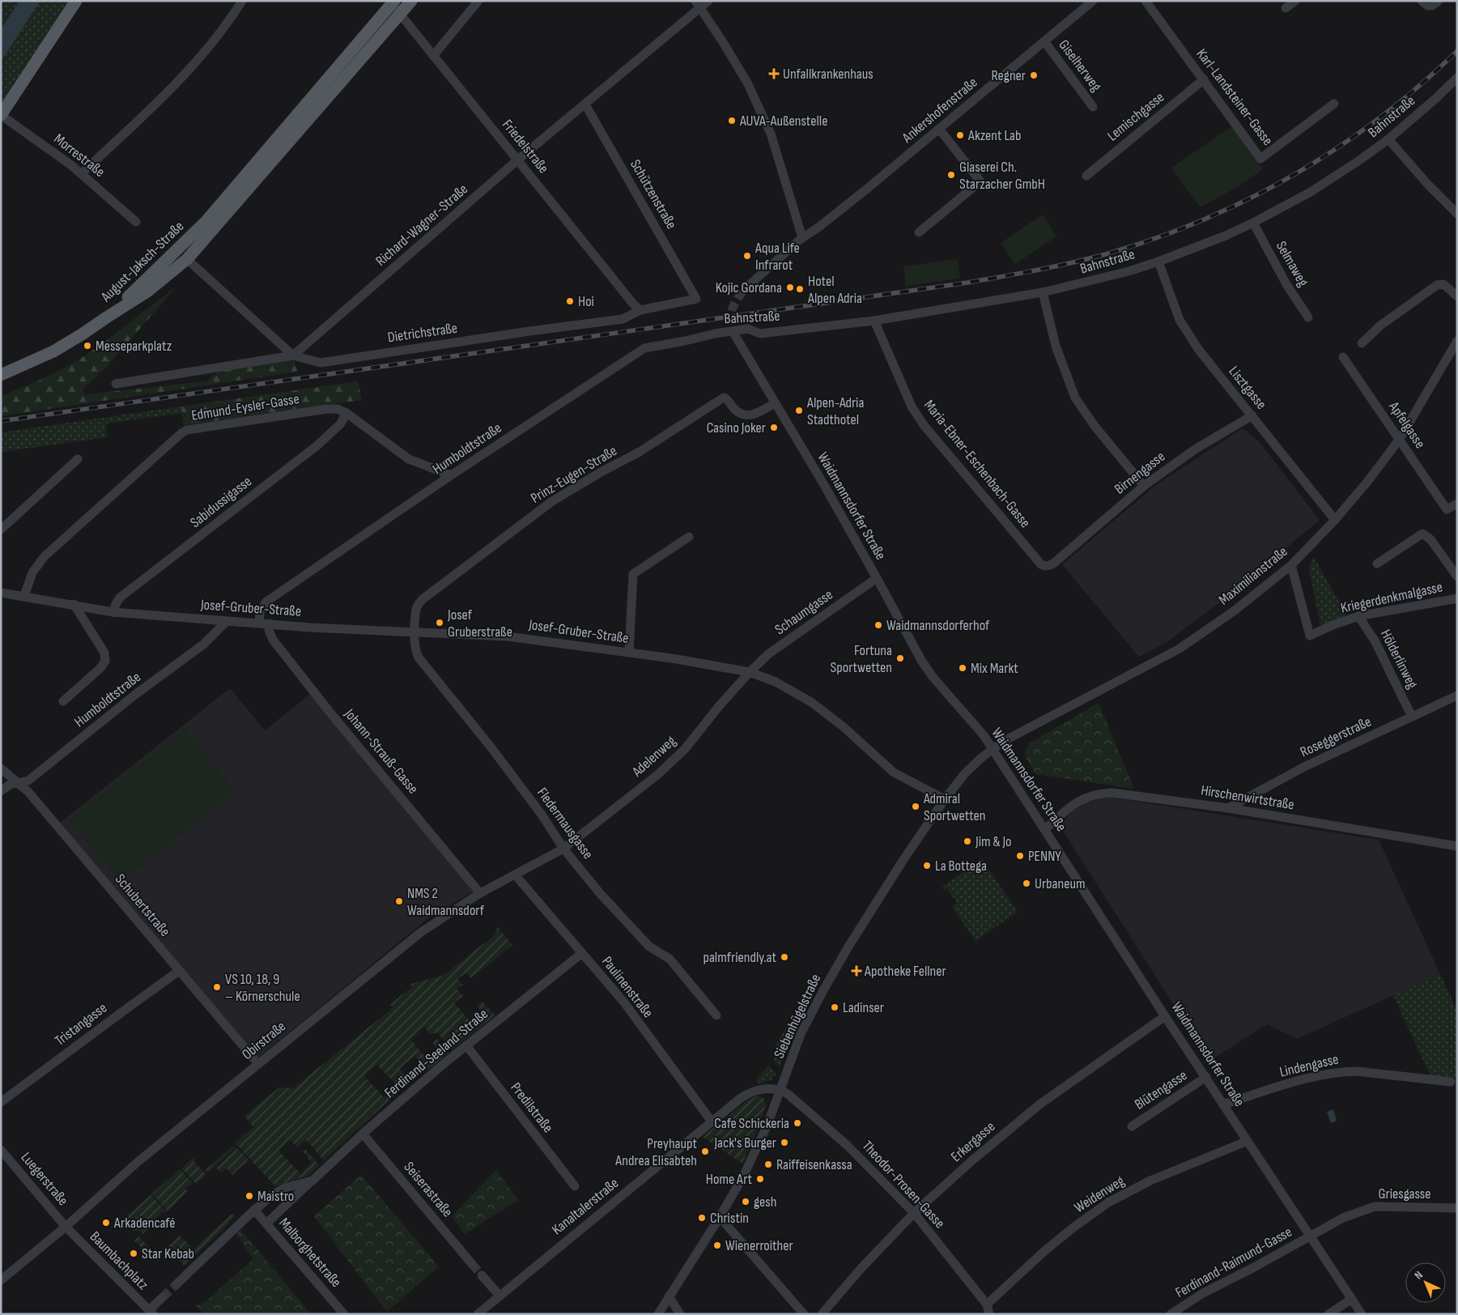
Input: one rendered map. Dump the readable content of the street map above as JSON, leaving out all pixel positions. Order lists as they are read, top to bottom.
{
  "streets": {
    "main road": ["August-Jaksch-Straße"],
    "street": [
      "Giselherweg",
      "Karl-Landsteiner-Gasse",
      "Ankershofenstraße",
      "Lemischgasse",
      "Bahnstraße",
      "Friedelstraße",
      "Morrestraße",
      "Schützenstraße",
      "Richard-Wagner-Straße",
      "Selmaweg",
      "Dietrichstraße",
      "Lisztgasse",
      "Edmund-Eysler-Gasse",
      "Apfelgasse",
      "Humboldtstraße",
      "Maria-Ebner-Eschenbach-Gasse",
      "Birnengasse",
      "Prinz-Eugen-Straße",
      "Sabidussigasse",
      "Waidmannsdorfer Straße",
      "Maximilianstraße",
      "Kriegerdenkmalgasse",
      "Josef-Gruber-Straße",
      "Schaumgasse",
      "Hölderlinweg",
      "Roseggerstraße",
      "Johann-Strauß-Gasse",
      "Adelenweg",
      "Hirschenwirtstraße",
      "Fledermausgasse",
      "Schubertstraße",
      "Paulinenstraße",
      "Siebenhügelstraße",
      "Tristangasse",
      "Obirstraße",
      "Ferdinand-Seeland-Straße",
      "Lindengasse",
      "Blütengasse",
      "Predilstraße",
      "Erkergasse",
      "Luegerstraße",
      "Theodor-Prosen-Gasse",
      "Seiserastraße",
      "Griesgasse",
      "Weidenweg",
      "Kanaltalerstraße",
      "Malborghetstraße",
      "Baumbachplatz",
      "Ferdinand-Raimund-Gasse"
    ]
  },
  "crossings": [
    ["Giselherweg", "Ankershofenstraße"],
    ["Karl-Landsteiner-Gasse", "Lemischgasse"],
    ["Bahnstraße", "Selmaweg"],
    ["Bahnstraße", "Lisztgasse"],
    ["Bahnstraße", "Humboldtstraße"],
    ["Bahnstraße", "Maria-Ebner-Eschenbach-Gasse"],
    ["Friedelstraße", "Richard-Wagner-Straße"],
    ["Friedelstraße", "August-Jaksch-Straße"],
    ["Friedelstraße", "Dietrichstraße"],
    ["Schützenstraße", "Richard-Wagner-Straße"],
    ["Schützenstraße", "Dietrichstraße"],
    ["Richard-Wagner-Straße", "Dietrichstraße"],
    ["August-Jaksch-Straße", "Dietrichstraße"],
    ["Lisztgasse", "Birnengasse"],
    ["Lisztgasse", "Maximilianstraße"],
    ["Edmund-Eysler-Gasse", "Humboldtstraße"],
    ["Edmund-Eysler-Gasse", "Sabidussigasse"],
    ["Edmund-Eysler-Gasse", "Josef-Gruber-Straße"],
    ["Apfelgasse", "Maximilianstraße"],
    ["Humboldtstraße", "Josef-Gruber-Straße"],
    ["Humboldtstraße", "Schubertstraße"],
    ["Maria-Ebner-Eschenbach-Gasse", "Birnengasse"],
    ["Prinz-Eugen-Straße", "Waidmannsdorfer Straße"],
    ["Prinz-Eugen-Straße", "Josef-Gruber-Straße"],
    ["Prinz-Eugen-Straße", "Fledermausgasse"],
    ["Sabidussigasse", "Josef-Gruber-Straße"],
    ["Waidmannsdorfer Straße", "Maximilianstraße"],
    ["Waidmannsdorfer Straße", "Schaumgasse"],
    ["Waidmannsdorfer Straße", "Hirschenwirtstraße"],
    ["Waidmannsdorfer Straße", "Siebenhügelstraße"],
    ["Waidmannsdorfer Straße", "Lindengasse"],
    ["Waidmannsdorfer Straße", "Blütengasse"],
    ["Waidmannsdorfer Straße", "Erkergasse"],
    ["Waidmannsdorfer Straße", "Griesgasse"],
    ["Waidmannsdorfer Straße", "Weidenweg"],
    ["Waidmannsdorfer Straße", "Ferdinand-Raimund-Gasse"],
    ["Maximilianstraße", "Kriegerdenkmalgasse"],
    ["Maximilianstraße", "Siebenhügelstraße"],
    ["Kriegerdenkmalgasse", "Hölderlinweg"],
    ["Josef-Gruber-Straße", "Schaumgasse"],
    ["Josef-Gruber-Straße", "Johann-Strauß-Gasse"],
    ["Josef-Gruber-Straße", "Adelenweg"],
    ["Josef-Gruber-Straße", "Fledermausgasse"],
    ["Josef-Gruber-Straße", "Siebenhügelstraße"],
    ["Schaumgasse", "Adelenweg"],
    ["Hölderlinweg", "Roseggerstraße"],
    ["Roseggerstraße", "Hirschenwirtstraße"],
    ["Johann-Strauß-Gasse", "Obirstraße"],
    ["Adelenweg", "Fledermausgasse"],
    ["Adelenweg", "Obirstraße"],
    ["Fledermausgasse", "Obirstraße"],
    ["Schubertstraße", "Tristangasse"],
    ["Schubertstraße", "Obirstraße"],
    ["Paulinenstraße", "Obirstraße"],
    ["Paulinenstraße", "Ferdinand-Seeland-Straße"],
    ["Paulinenstraße", "Kanaltalerstraße"],
    ["Siebenhügelstraße", "Theodor-Prosen-Gasse"],
    ["Siebenhügelstraße", "Kanaltalerstraße"],
    ["Obirstraße", "Luegerstraße"],
    ["Obirstraße", "Baumbachplatz"],
    ["Ferdinand-Seeland-Straße", "Predilstraße"],
    ["Ferdinand-Seeland-Straße", "Seiserastraße"],
    ["Ferdinand-Seeland-Straße", "Malborghetstraße"],
    ["Erkergasse", "Theodor-Prosen-Gasse"],
    ["Luegerstraße", "Baumbachplatz"],
    ["Theodor-Prosen-Gasse", "Weidenweg"],
    ["Theodor-Prosen-Gasse", "Kanaltalerstraße"],
    ["Griesgasse", "Ferdinand-Raimund-Gasse"]
  ],
  "places": {
    "health": ["Unfallkrankenhaus", "Apotheke Fellner"],
    "other": [
      "Regner",
      "AUVA-Außenstelle",
      "Akzent Lab",
      "Glaserei Ch. Starzacher GmbH",
      "Aqua Life Infrarot",
      "Kojic Gordana",
      "Hotel Alpen Adria",
      "Hoi",
      "Messeparkplatz",
      "Alpen-Adria Stadthotel",
      "Casino Joker",
      "Josef Gruberstraße",
      "Waidmannsdorferhof",
      "Fortuna Sportwetten",
      "Mix Markt",
      "Admiral Sportwetten",
      "Jim & Jo",
      "PENNY",
      "La Bottega",
      "Urbaneum",
      "NMS 2 Waidmannsdorf",
      "palmfriendly.at",
      "VS 10, 18, 9 – Körnerschule",
      "Ladinser",
      "Cafe Schickeria",
      "Jack's Burger",
      "Preyhaupt Andrea Elisabteh",
      "Raiffeisenkassa",
      "Home Art",
      "Maistro",
      "gesh",
      "Christin",
      "Arkadencafé",
      "Wienerroither",
      "Star Kebab"
    ]
  },
  "north": "top left"
}
